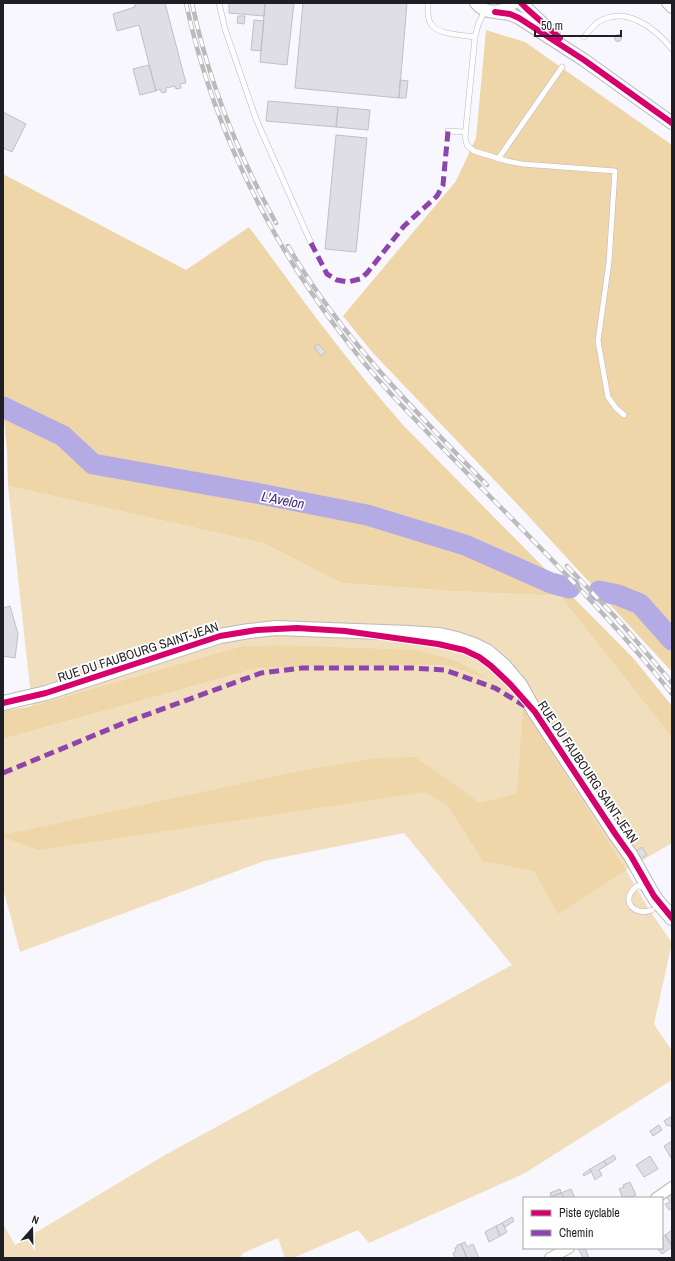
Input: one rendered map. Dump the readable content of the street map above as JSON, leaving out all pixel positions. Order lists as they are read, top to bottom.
{
  "streets": {
    "main road": ["RUE DU FAUBOURG SAINT-JEAN"]
  },
  "water": ["L'Avelon"],
  "legend": ["Piste cyclable", "Chemin"],
  "scale_bar": "50 m",
  "north": "top"
}
